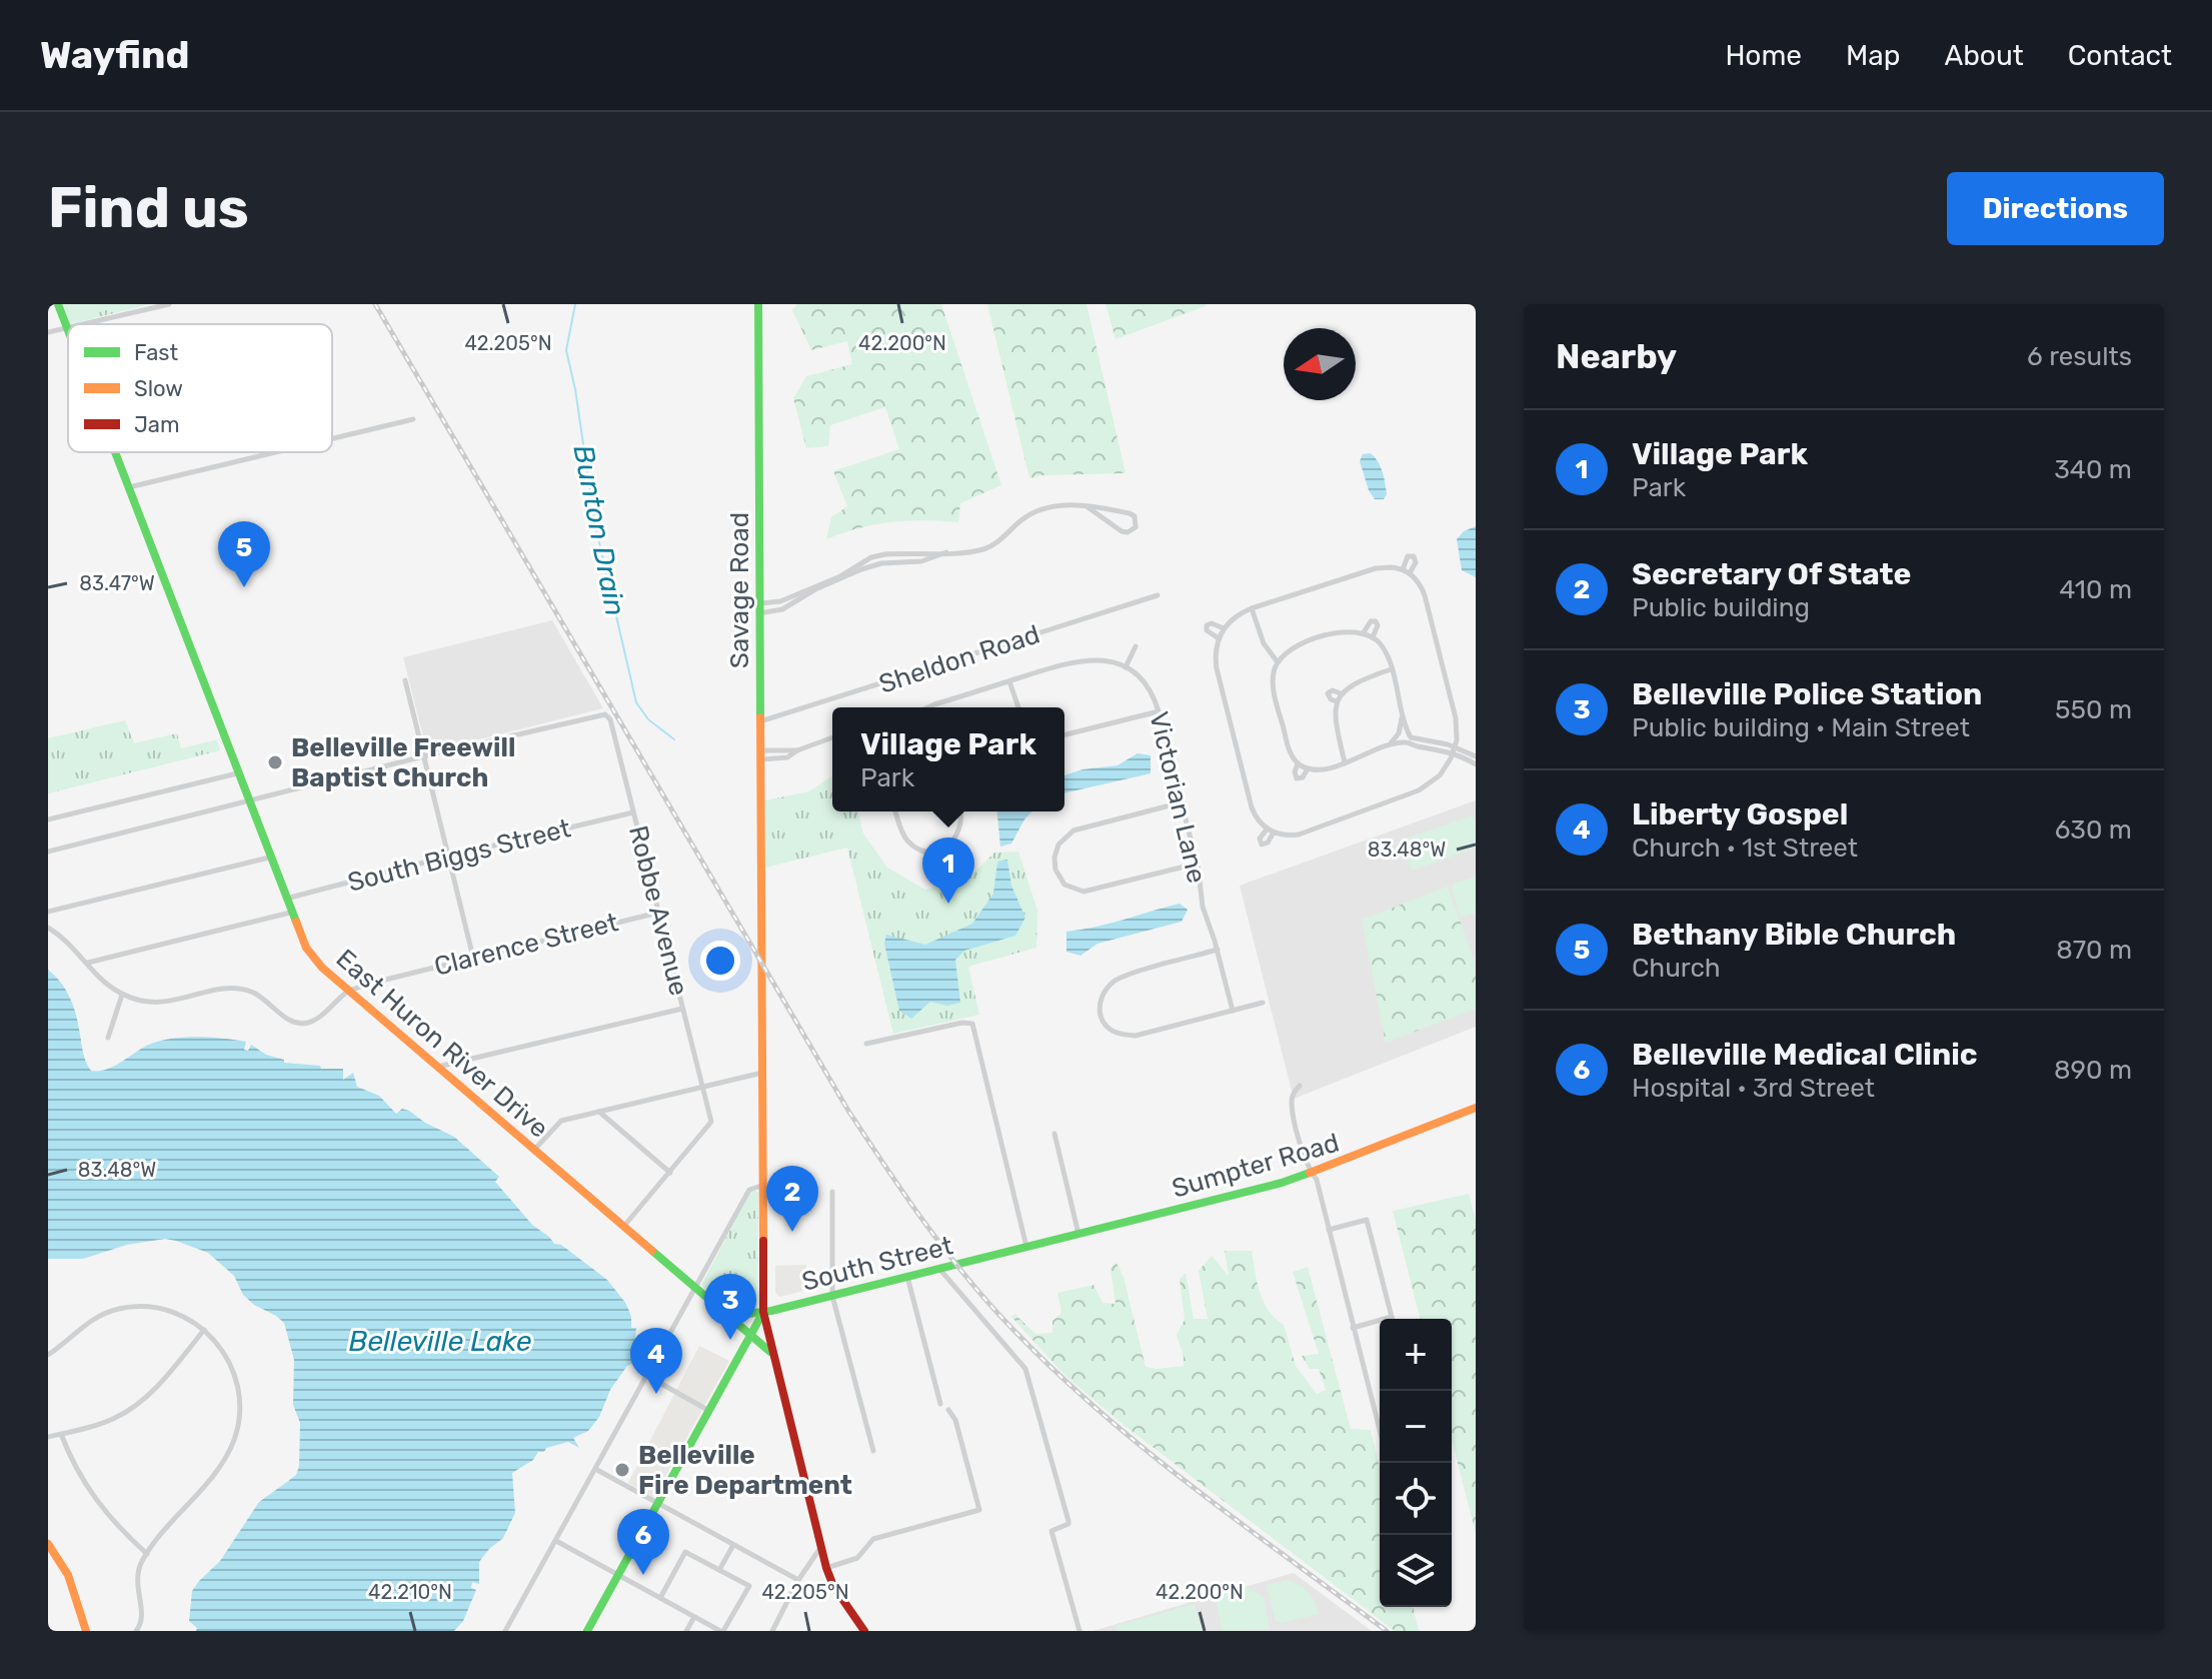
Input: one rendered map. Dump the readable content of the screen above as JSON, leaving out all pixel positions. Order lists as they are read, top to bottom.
{
  "streets": {
    "main road": [
      "Savage Road",
      "East Huron River Drive",
      "Sumpter Road",
      "South Street"
    ],
    "street": [
      "Sheldon Road",
      "Victorian Lane",
      "South Biggs Street",
      "Robbe Avenue",
      "Clarence Street"
    ]
  },
  "crossings": [
    ["Savage Road", "Sheldon Road"],
    ["Savage Road", "East Huron River Drive"],
    ["Savage Road", "South Street"],
    ["South Biggs Street", "Robbe Avenue"],
    ["South Biggs Street", "East Huron River Drive"],
    ["Robbe Avenue", "Clarence Street"],
    ["Clarence Street", "East Huron River Drive"],
    ["East Huron River Drive", "South Street"],
    ["Sumpter Road", "South Street"]
  ],
  "water": ["Bunton Drain", "Belleville Lake"],
  "places": ["Belleville Freewill Baptist Church", "Belleville Fire Department"],
  "legend": ["Fast", "Slow", "Jam"],
  "north": "left",
  "page": {
    "header": "Wayfind",
    "nav": [
      "Home",
      "Map",
      "About",
      "Contact"
    ],
    "buttons": "Directions",
    "title": "Find us",
    "heading": ["Nearby", "6 results"],
    "list": [
      {
        "mark": "1",
        "name": "Village Park",
        "note": "Park",
        "value": "340 m"
      },
      {
        "mark": "2",
        "name": "Secretary Of State",
        "note": "Public building",
        "value": "410 m"
      },
      {
        "mark": "3",
        "name": "Belleville Police Station",
        "note": "Public building · Main Street",
        "value": "550 m"
      },
      {
        "mark": "4",
        "name": "Liberty Gospel",
        "note": "Church · 1st Street",
        "value": "630 m"
      },
      {
        "mark": "5",
        "name": "Bethany Bible Church",
        "note": "Church",
        "value": "870 m"
      },
      {
        "mark": "6",
        "name": "Belleville Medical Clinic",
        "note": "Hospital · 3rd Street",
        "value": "890 m"
      }
    ],
    "pins": [
      "5",
      "1",
      "2",
      "3",
      "4",
      "6"
    ],
    "popup": ["Village Park", "Park"],
    "map_buttons": ["+", "−"]
  },
  "coordinates": [
    "42.205°N",
    "42.200°N",
    "83.47°W",
    "83.48°W",
    "42.210°N"
  ]
}
